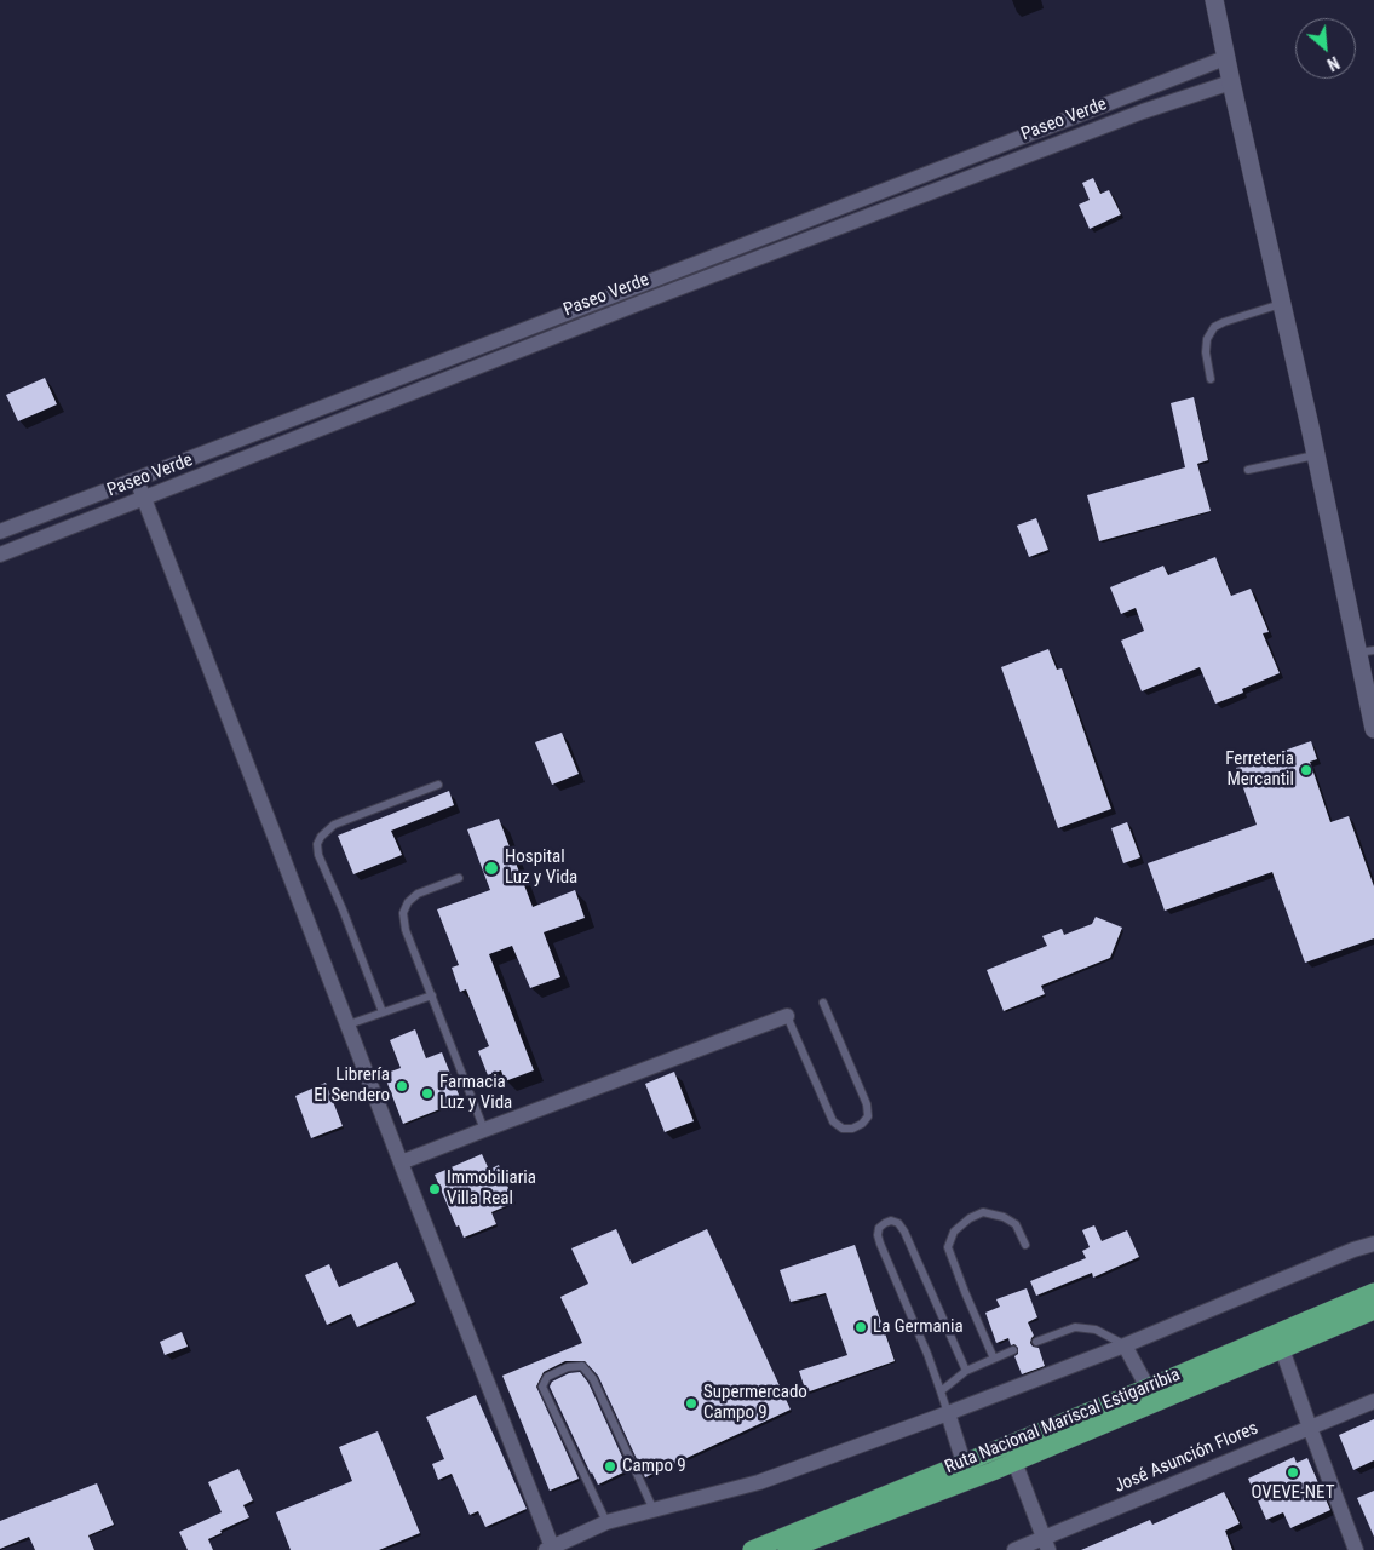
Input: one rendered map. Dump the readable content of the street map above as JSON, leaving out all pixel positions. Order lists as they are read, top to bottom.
{
  "streets": {
    "highway": ["Ruta Nacional Mariscal Estigarribia"],
    "street": ["Paseo Verde", "José Asunción Flores"]
  },
  "places": [
    "Ferreteria Mercantil",
    "Hospital Luz y Vida",
    "Librería El Sendero",
    "Farmacia Luz y Vida",
    "Immobiliaria Villa Real",
    "La Germania",
    "Supermercado Campo 9",
    "Campo 9",
    "OVEVE-NET"
  ],
  "north": "bottom right"
}
